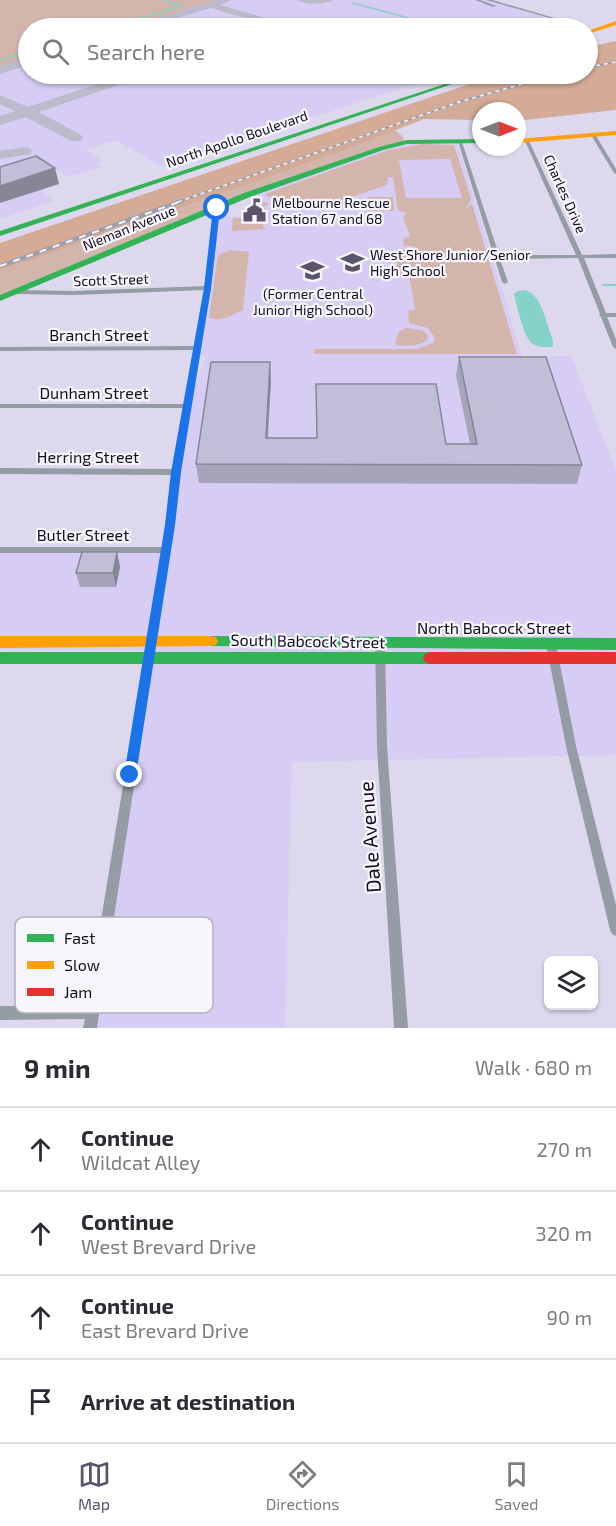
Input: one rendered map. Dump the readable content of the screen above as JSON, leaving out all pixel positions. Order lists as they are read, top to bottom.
{
  "streets": {
    "street": [
      "North Apollo Boulevard",
      "Charles Drive",
      "Nieman Avenue",
      "Scott Street",
      "Branch Street",
      "Dunham Street",
      "Herring Street",
      "Butler Street",
      "North Babcock Street",
      "South Babcock Street",
      "Dale Avenue"
    ]
  },
  "crossings": [
    ["Nieman Avenue", "Scott Street"],
    ["North Babcock Street", "South Babcock Street"],
    ["North Babcock Street", "Dale Avenue"],
    ["South Babcock Street", "Dale Avenue"]
  ],
  "places": {
    "public building": ["Melbourne Rescue Station 67 and 68"],
    "school or university": ["West Shore Junior/Senior High School", "(Former Central Junior High School)"]
  },
  "legend": ["Fast", "Slow", "Jam"],
  "north": "right",
  "page": {
    "search": "Search here",
    "heading": ["9 min", "Walk · 680 m"],
    "list": [
      ["Continue", "Wildcat Alley", "270 m"],
      ["Continue", "West Brevard Drive", "320 m"],
      ["Continue", "East Brevard Drive", "90 m"],
      "Arrive at destination"
    ],
    "nav": ["Map", "Directions", "Saved"]
  }
}
